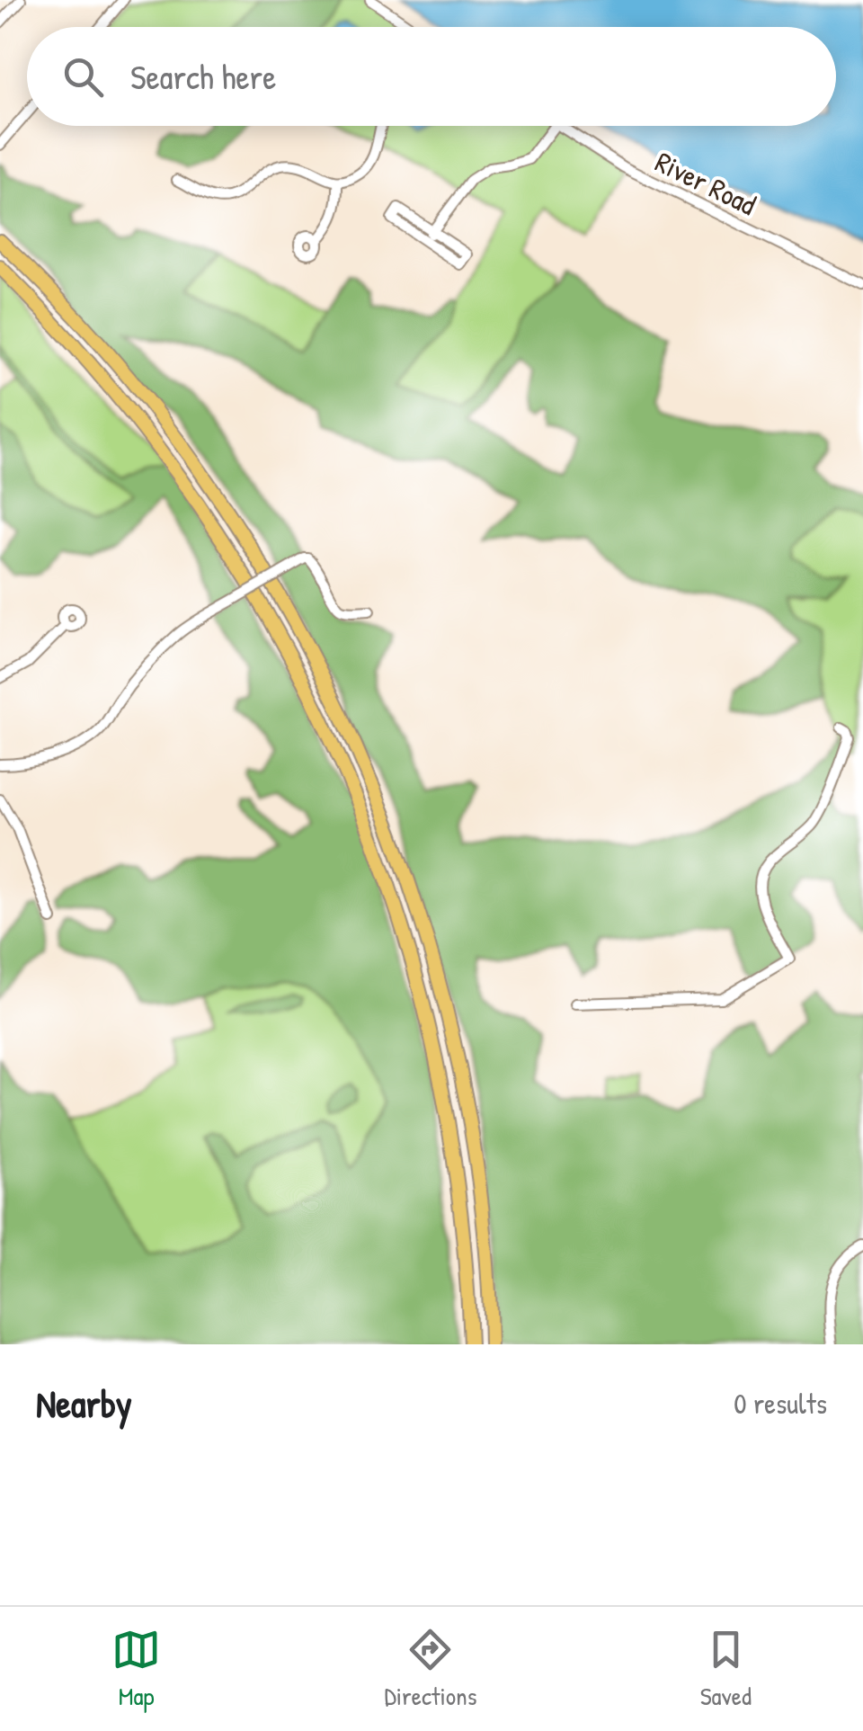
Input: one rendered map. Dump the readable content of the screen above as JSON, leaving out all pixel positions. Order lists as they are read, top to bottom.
{
  "streets": {
    "street": ["River Road"]
  },
  "page": {
    "search": "Search here",
    "heading": ["Nearby", "0 results"],
    "nav": ["Map", "Directions", "Saved"]
  }
}
